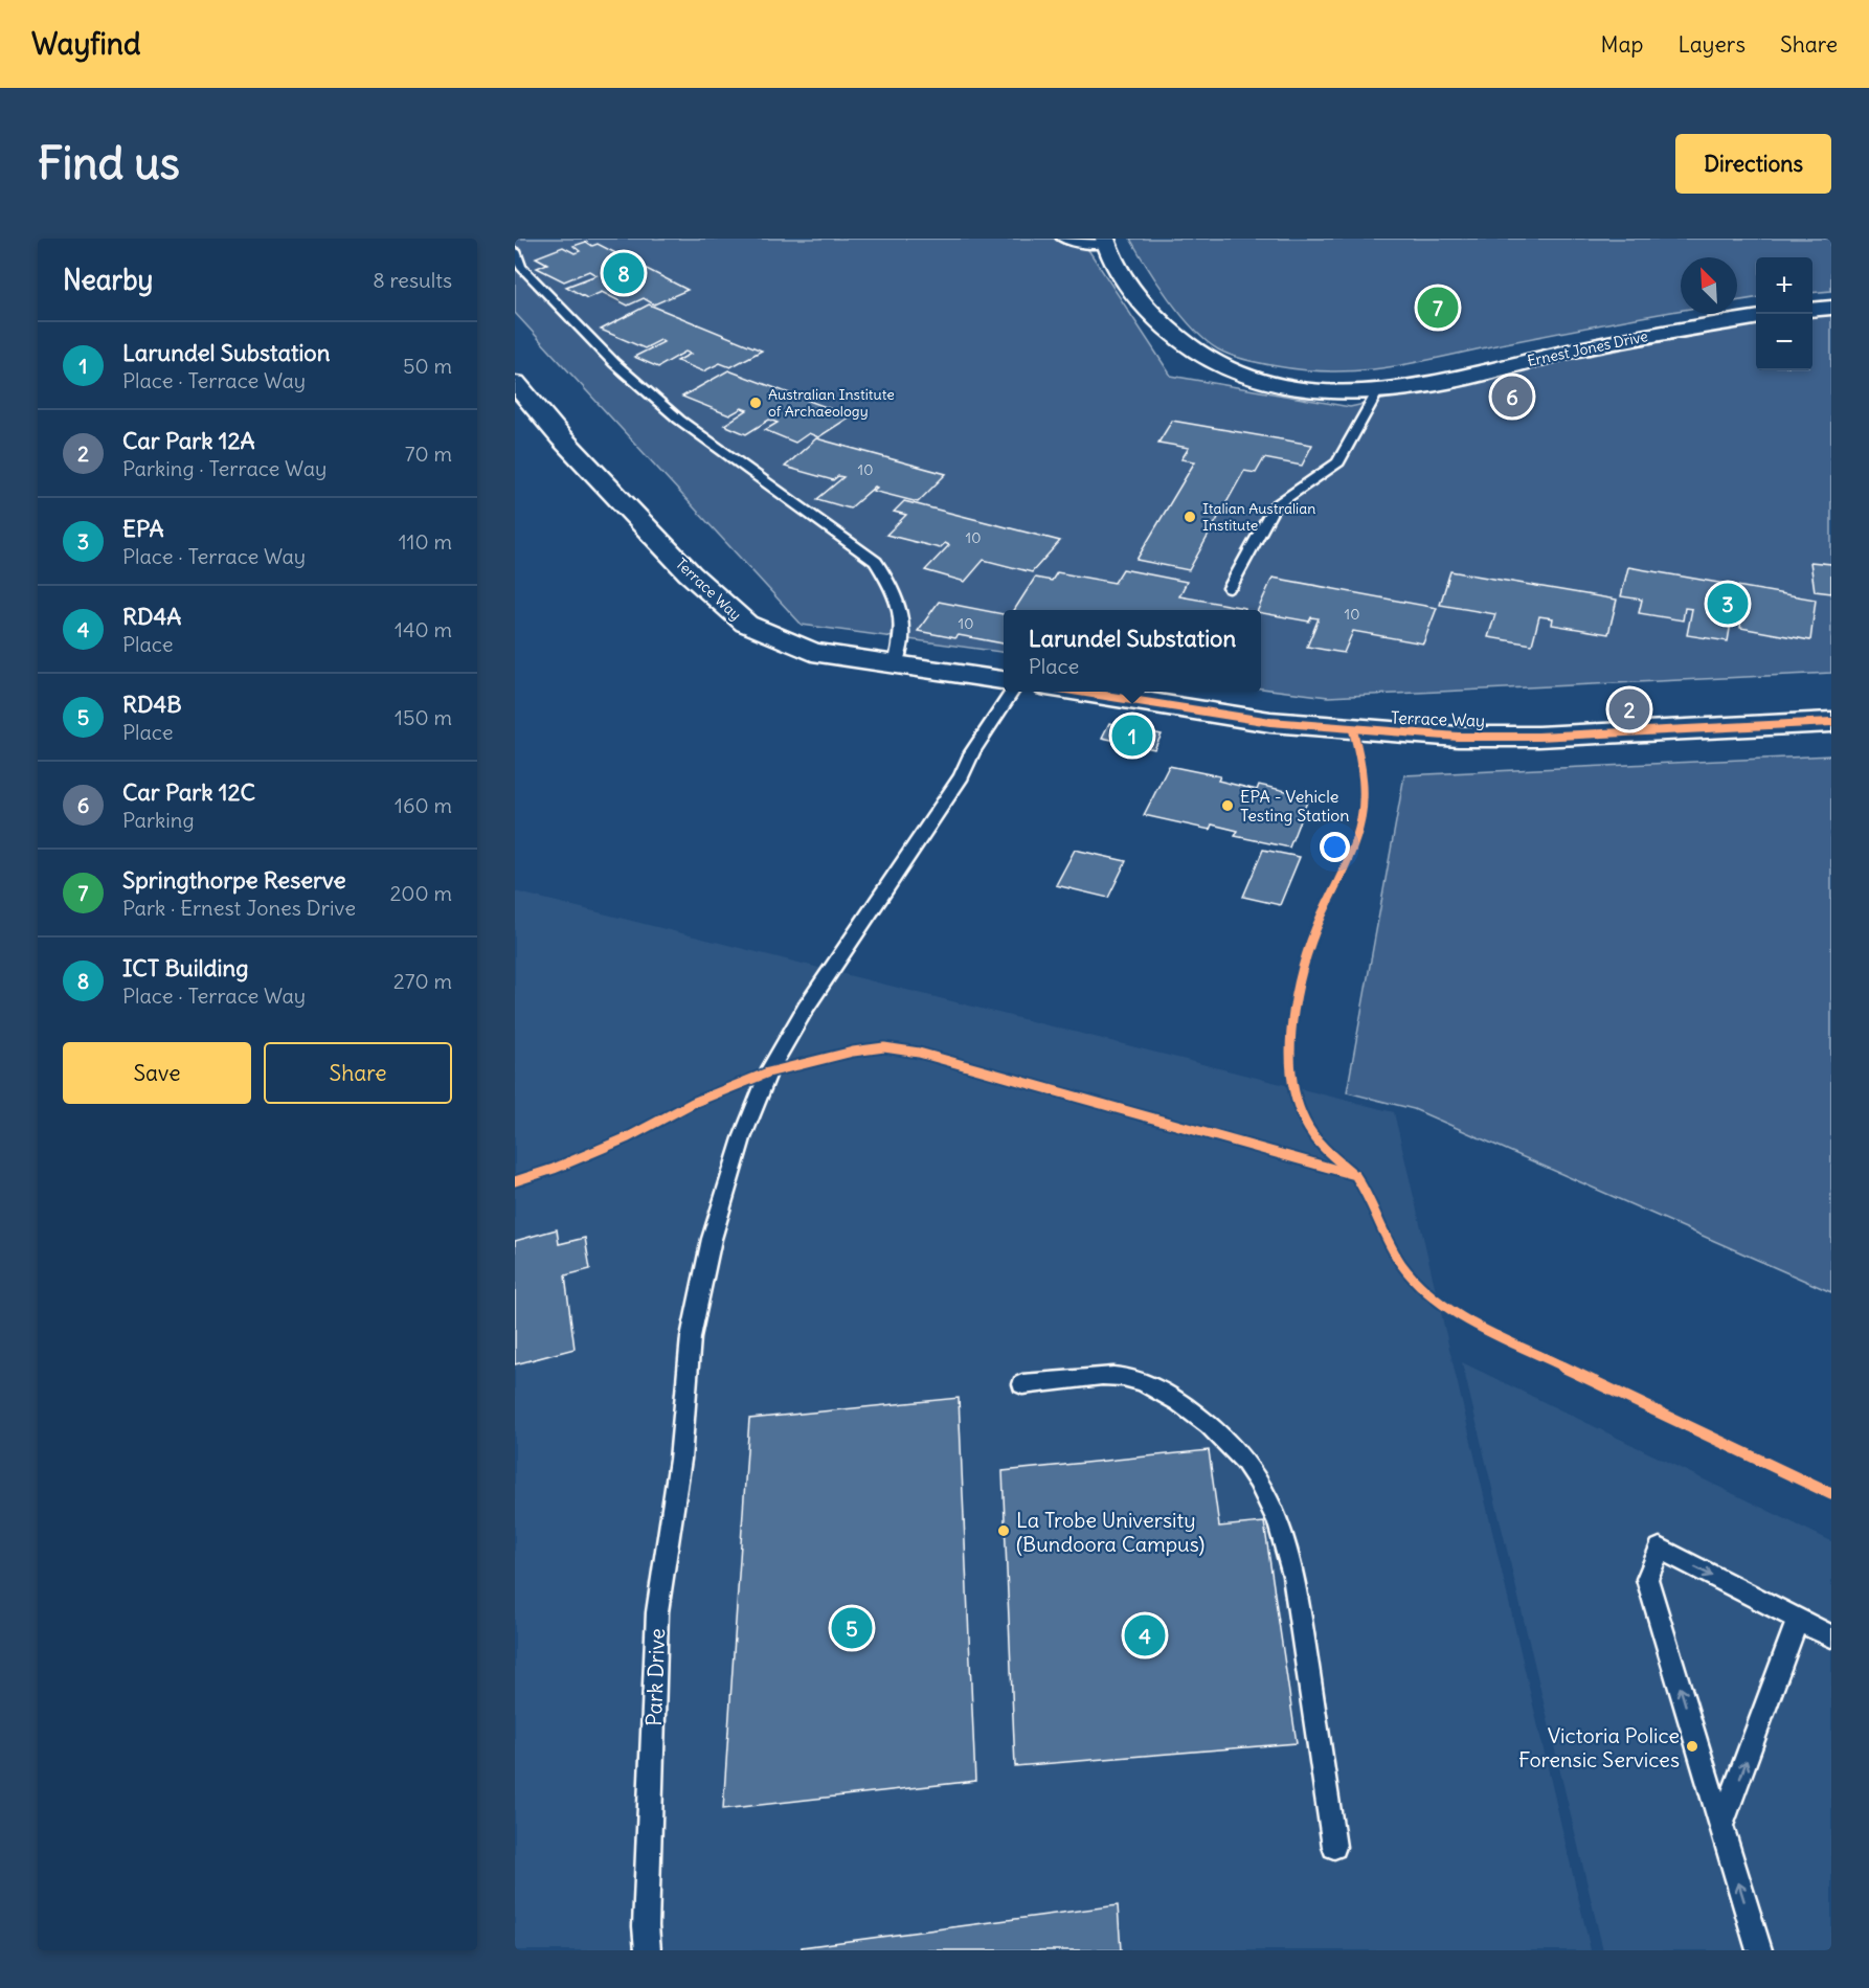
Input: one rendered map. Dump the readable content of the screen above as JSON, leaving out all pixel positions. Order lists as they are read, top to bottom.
{
  "streets": {
    "street": ["Ernest Jones Drive", "Terrace Way"],
    "lane": ["Park Drive"]
  },
  "places": [
    "Australian Institute of Archaeology",
    "Italian Australian Institute",
    "EPA - Vehicle Testing Station",
    "La Trobe University (Bundoora Campus)",
    "Victoria Police Forensic Services"
  ],
  "house_numbers": [
    "10",
    "10",
    "10",
    "10"
  ],
  "north": "top left",
  "page": {
    "header": "Wayfind",
    "nav": ["Map", "Layers", "Share"],
    "buttons": [
      "Directions",
      ["Save", "Share"]
    ],
    "title": "Find us",
    "heading": ["Nearby", "8 results"],
    "pins": [
      "8",
      "7",
      "6",
      "3",
      "2",
      "1",
      "5",
      "4"
    ],
    "map_buttons": ["+", "−"],
    "list": [
      {
        "mark": "1",
        "name": "Larundel Substation",
        "note": "Place · Terrace Way",
        "value": "50 m"
      },
      {
        "mark": "2",
        "name": "Car Park 12A",
        "note": "Parking · Terrace Way",
        "value": "70 m"
      },
      {
        "mark": "3",
        "name": "EPA",
        "note": "Place · Terrace Way",
        "value": "110 m"
      },
      {
        "mark": "4",
        "name": "RD4A",
        "note": "Place",
        "value": "140 m"
      },
      {
        "mark": "5",
        "name": "RD4B",
        "note": "Place",
        "value": "150 m"
      },
      {
        "mark": "6",
        "name": "Car Park 12C",
        "note": "Parking",
        "value": "160 m"
      },
      {
        "mark": "7",
        "name": "Springthorpe Reserve",
        "note": "Park · Ernest Jones Drive",
        "value": "200 m"
      },
      {
        "mark": "8",
        "name": "ICT Building",
        "note": "Place · Terrace Way",
        "value": "270 m"
      }
    ],
    "popup": ["Larundel Substation", "Place"]
  }
}
